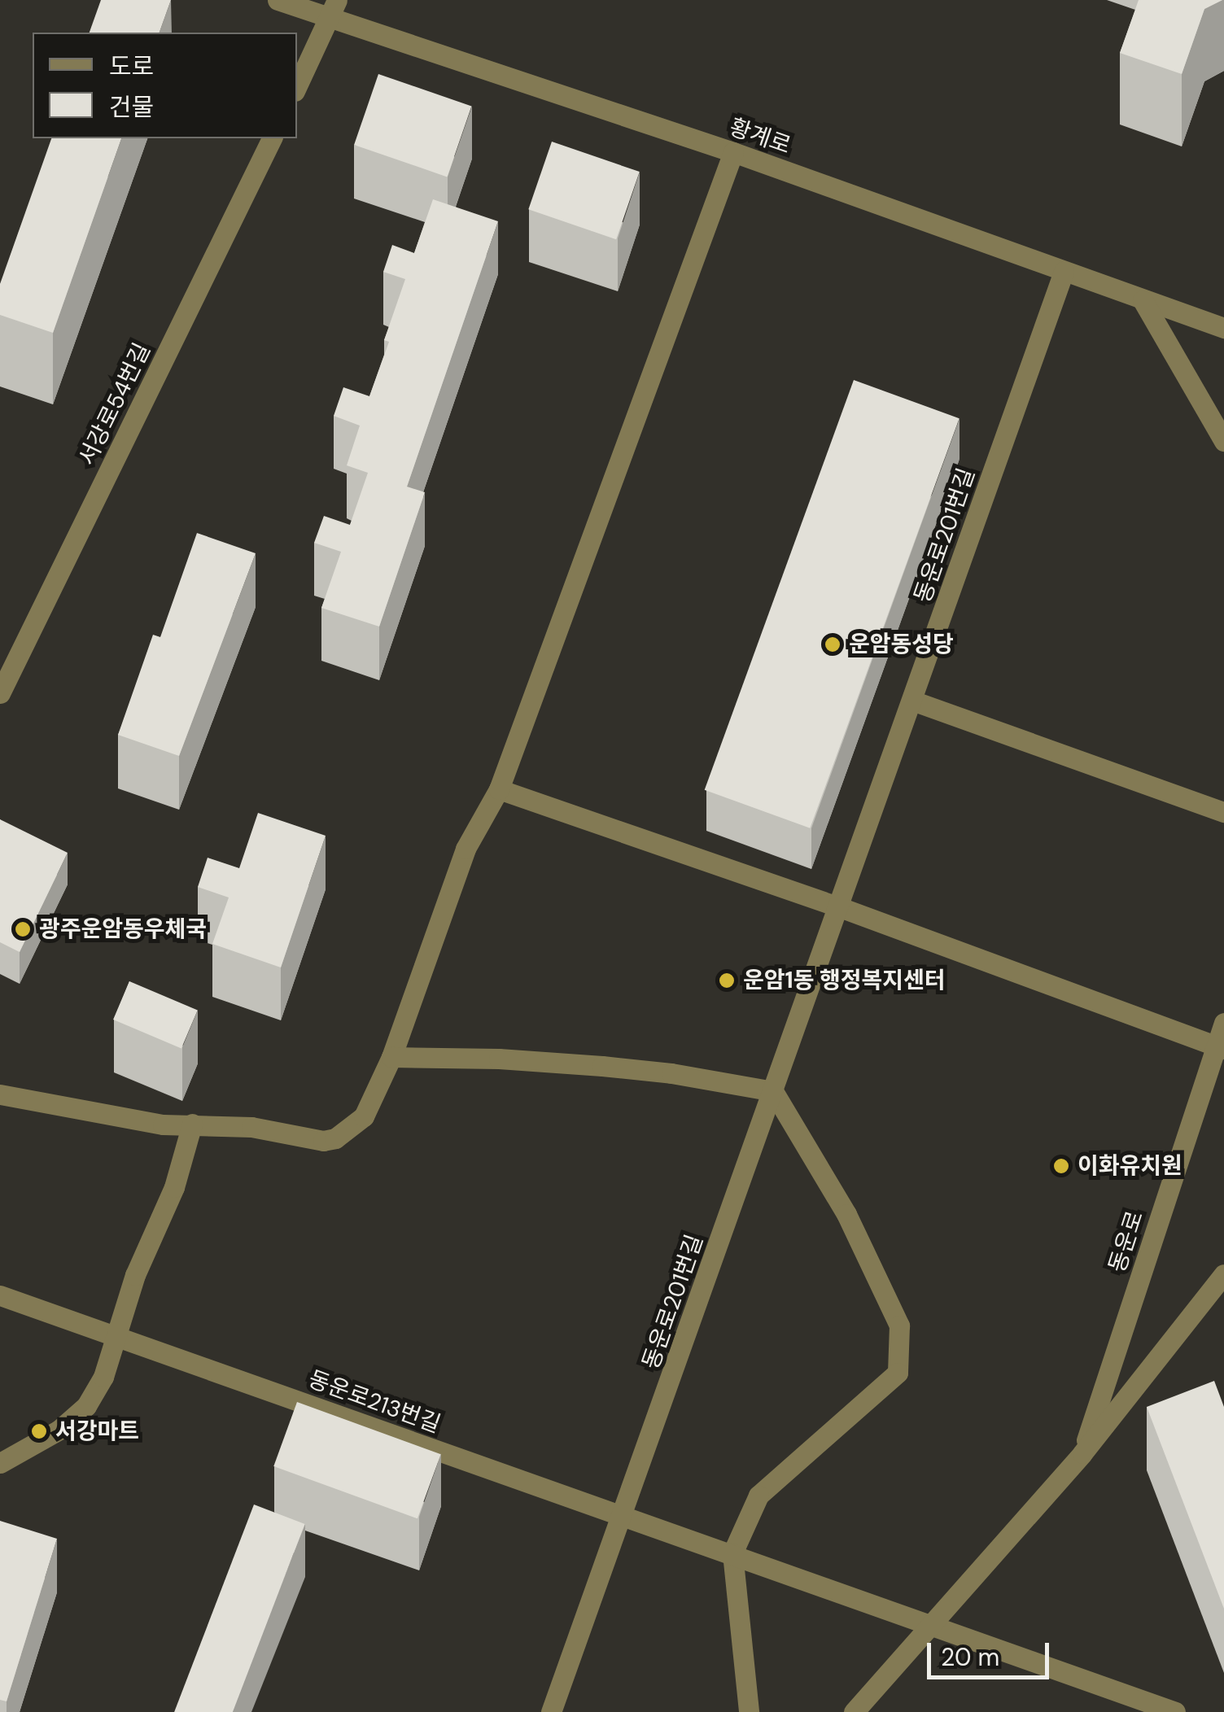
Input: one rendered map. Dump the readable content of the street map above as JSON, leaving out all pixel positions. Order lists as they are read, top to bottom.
{
  "streets": {
    "street": [
      "황계로",
      "서강로54번길",
      "동운로201번길",
      "동운로",
      "동운로213번길"
    ]
  },
  "crossings": [
    ["황계로", "동운로201번길"],
    ["동운로201번길", "동운로213번길"],
    ["동운로", "동운로213번길"]
  ],
  "places": [
    "운암동성당",
    "광주운암동우체국",
    "운암1동 행정복지센터",
    "이화유치원",
    "서강마트"
  ],
  "legend": ["도로", "건물"],
  "scale_bar": "20 m"
}
